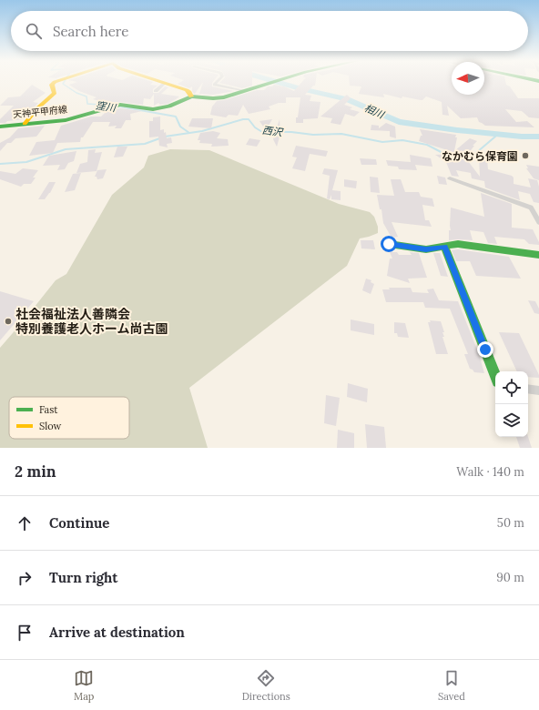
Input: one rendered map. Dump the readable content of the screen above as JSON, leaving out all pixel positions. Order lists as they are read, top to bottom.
{
  "streets": {
    "street": ["天神平甲府線"]
  },
  "water": ["窪川", "相川", "西沢"],
  "places": ["なかむら保育園", "社会福祉法人善隣会 特別養護老人ホーム尚古園"],
  "legend": ["Fast", "Slow"],
  "north": "left",
  "page": {
    "search": "Search here",
    "heading": ["2 min", "Walk · 140 m"],
    "list": [
      ["Continue", "50 m"],
      ["Turn right", "90 m"],
      "Arrive at destination"
    ],
    "nav": ["Map", "Directions", "Saved"]
  }
}
